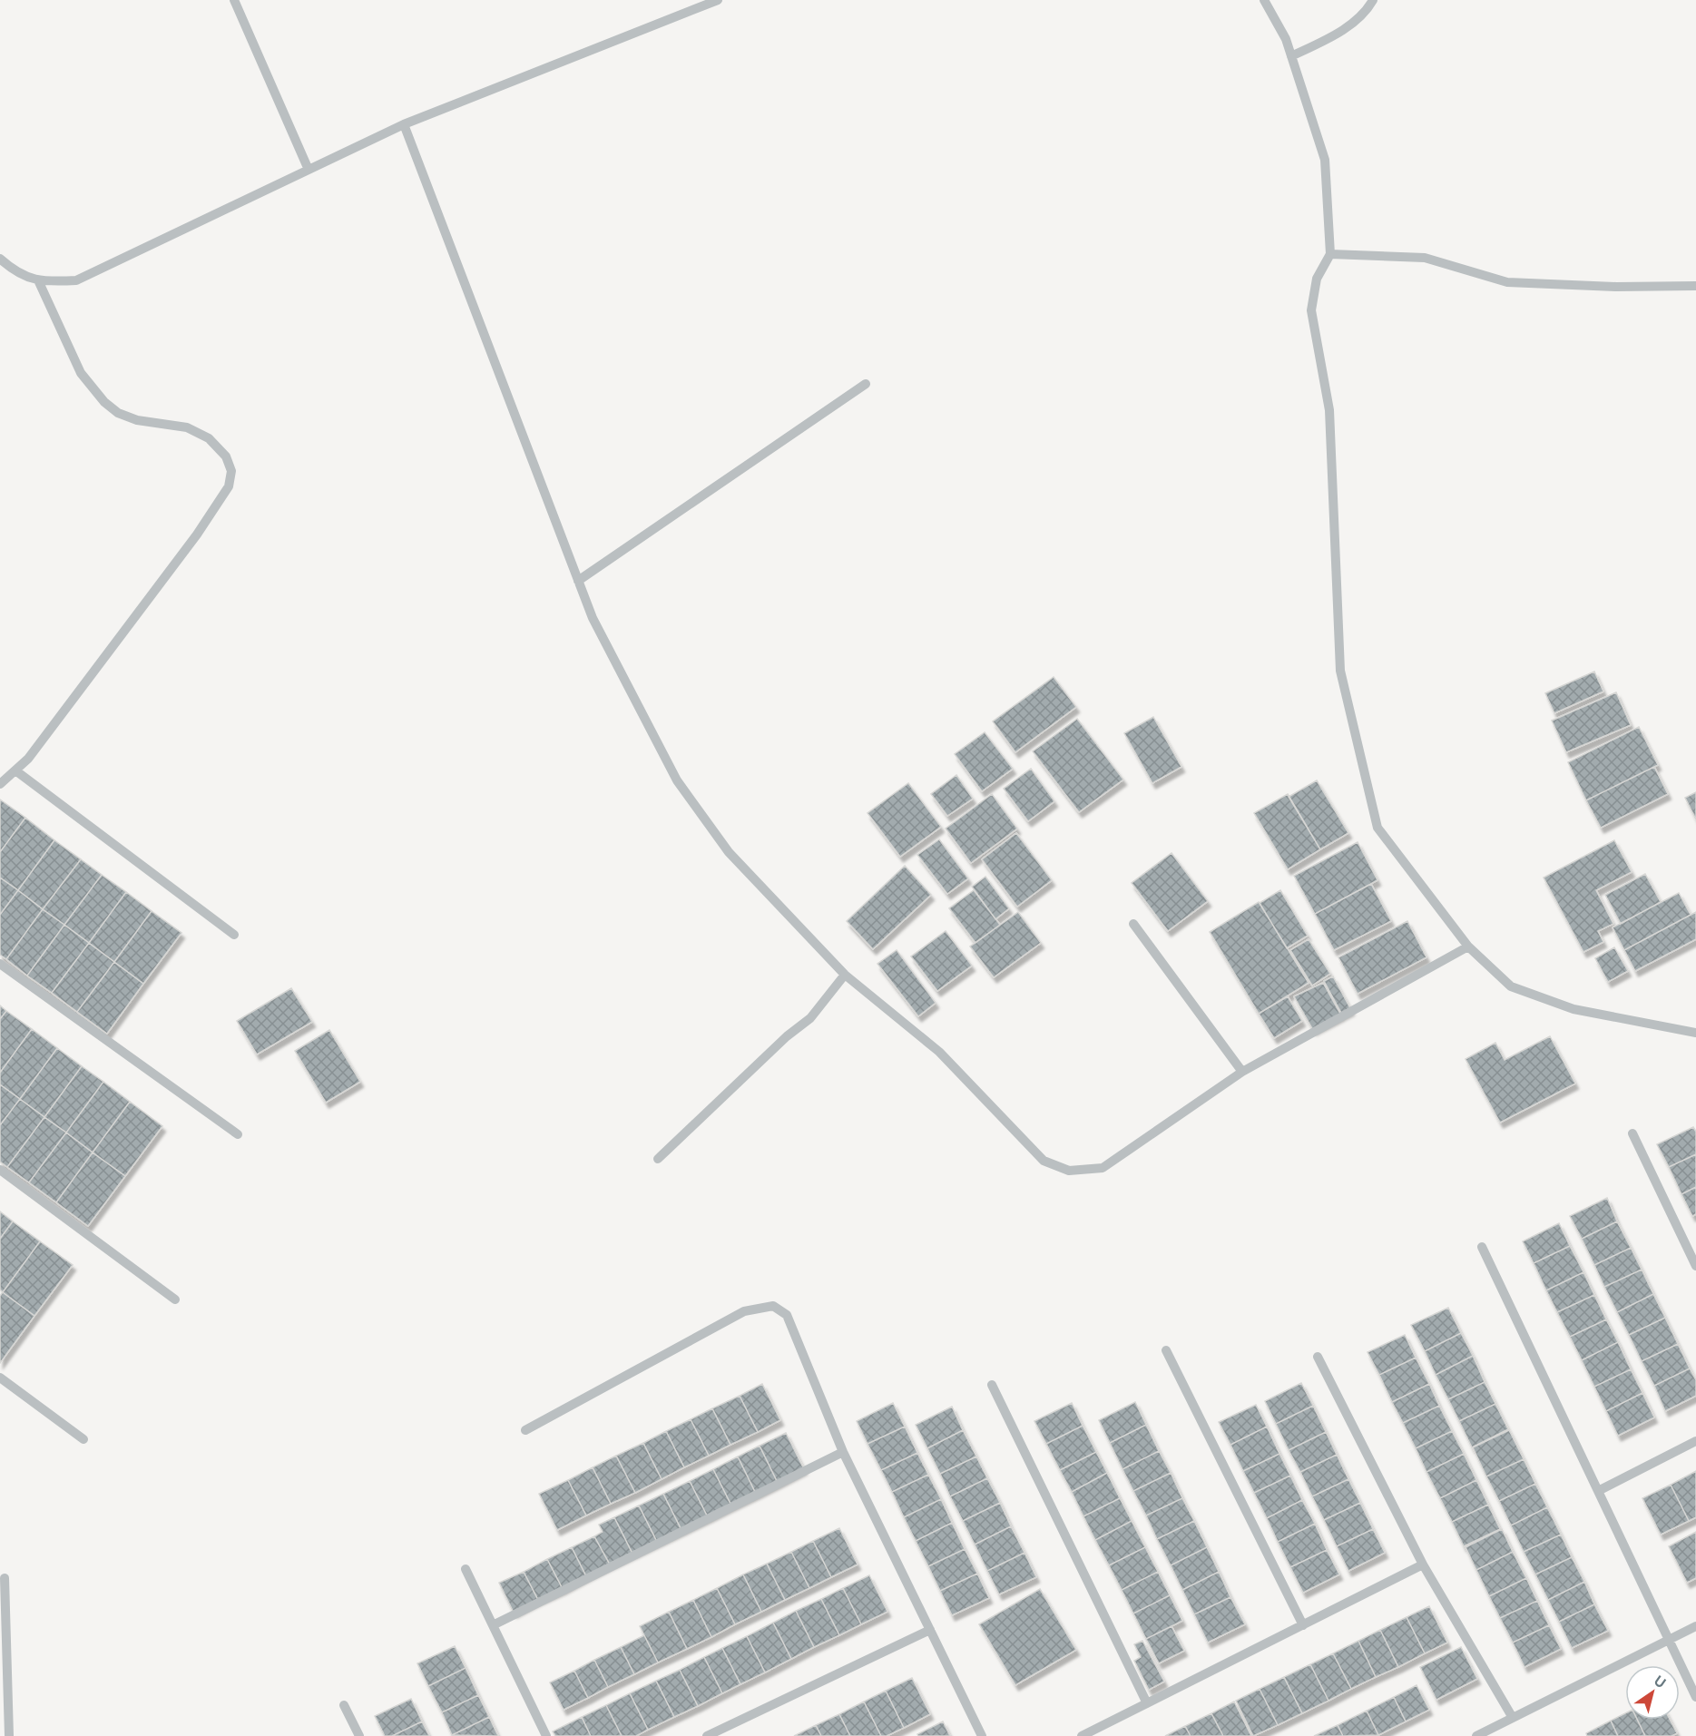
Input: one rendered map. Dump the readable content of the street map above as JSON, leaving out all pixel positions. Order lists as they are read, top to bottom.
{
  "north": "top right"
}
